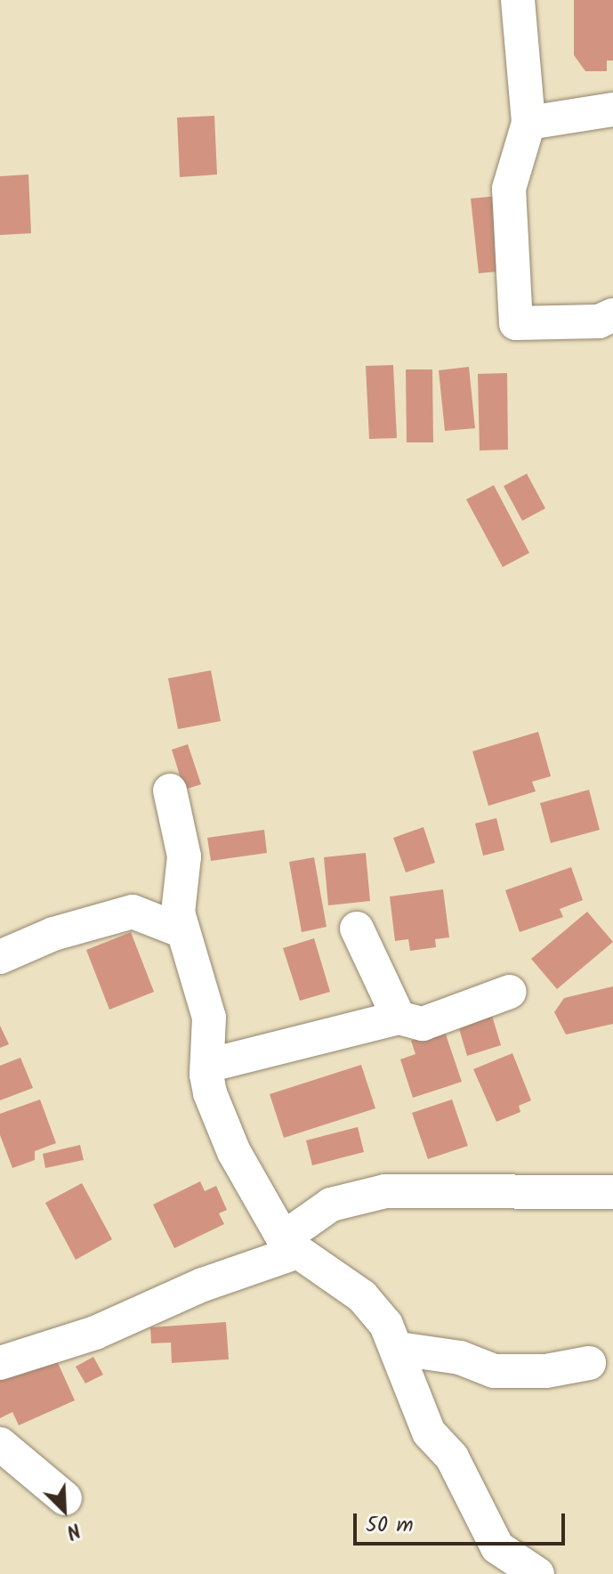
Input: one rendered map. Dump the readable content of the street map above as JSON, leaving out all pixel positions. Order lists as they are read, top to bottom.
{
  "scale_bar": "50 m",
  "north": "bottom right"
}
